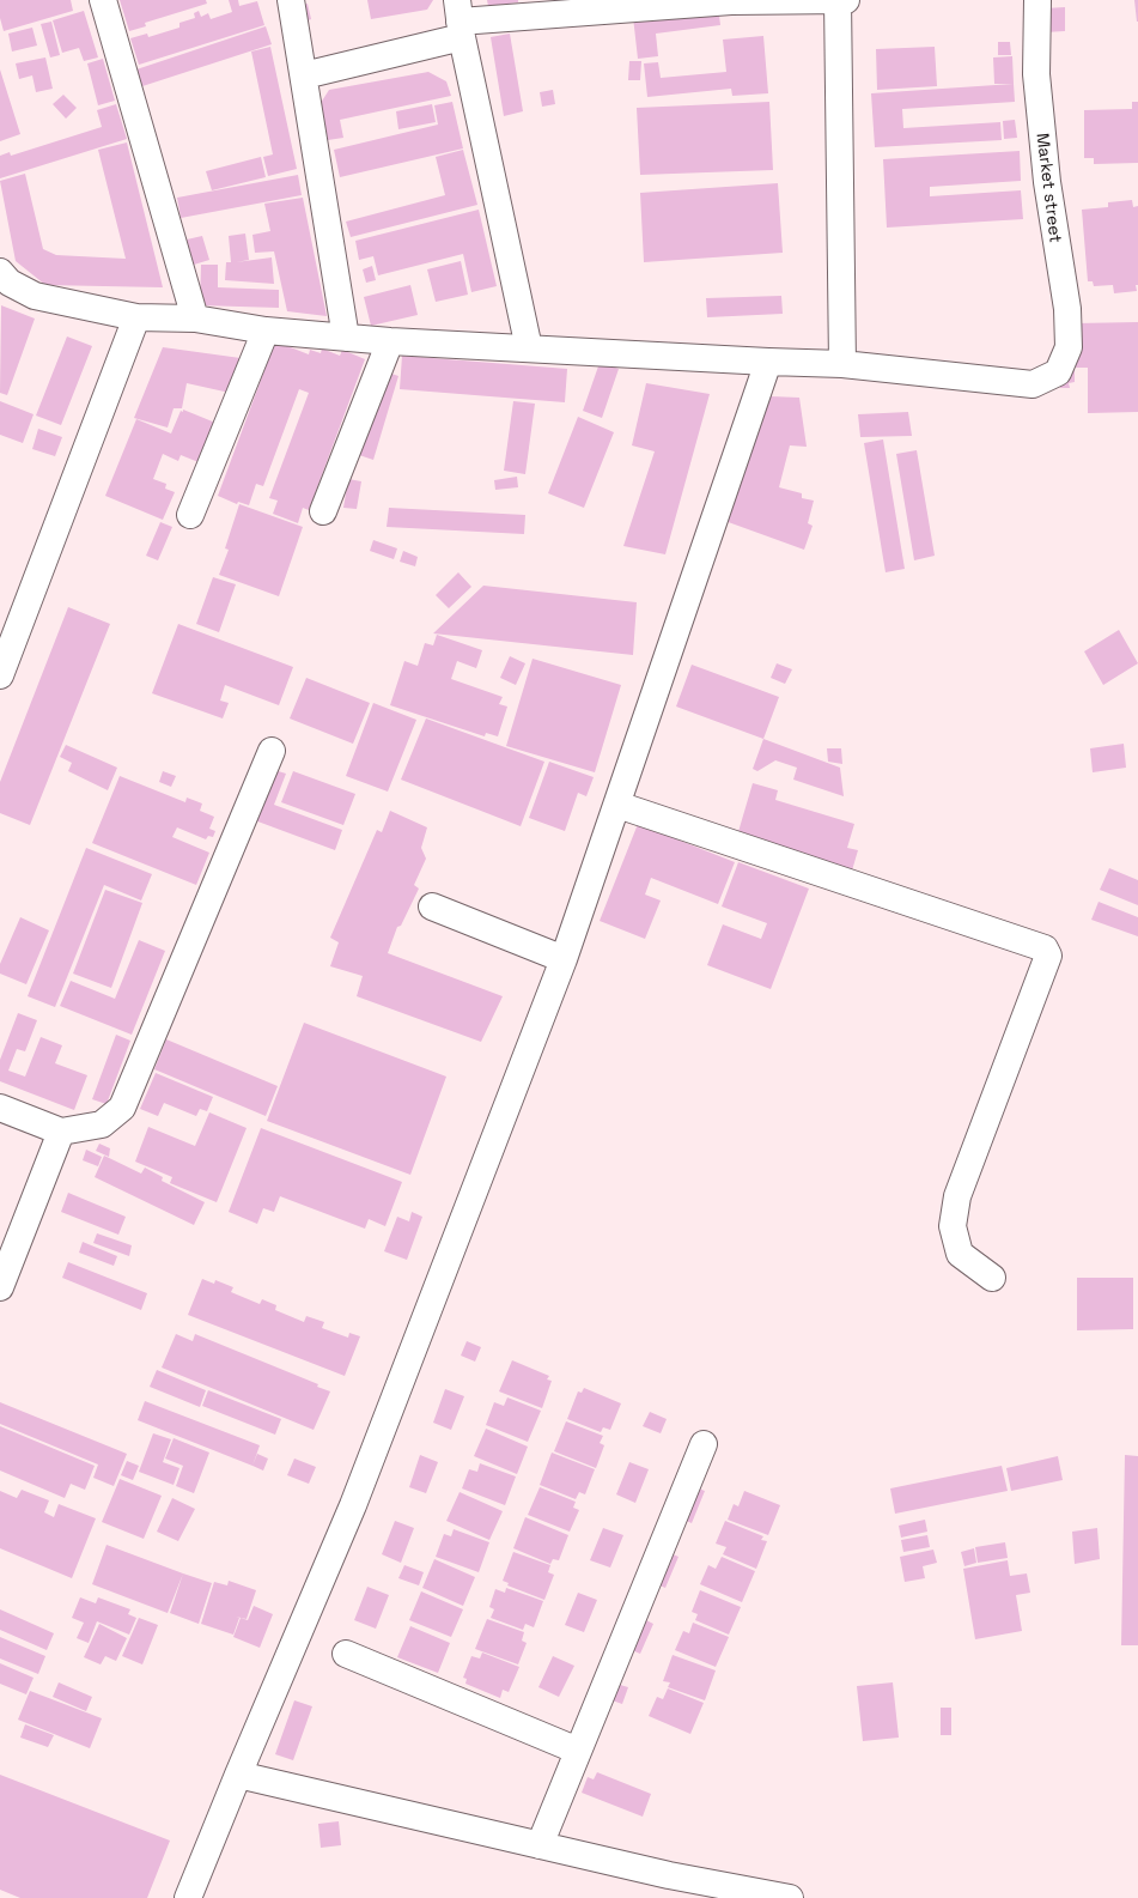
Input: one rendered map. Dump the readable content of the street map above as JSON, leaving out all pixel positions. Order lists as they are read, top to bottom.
{
  "streets": {
    "street": ["Market street"]
  }
}
